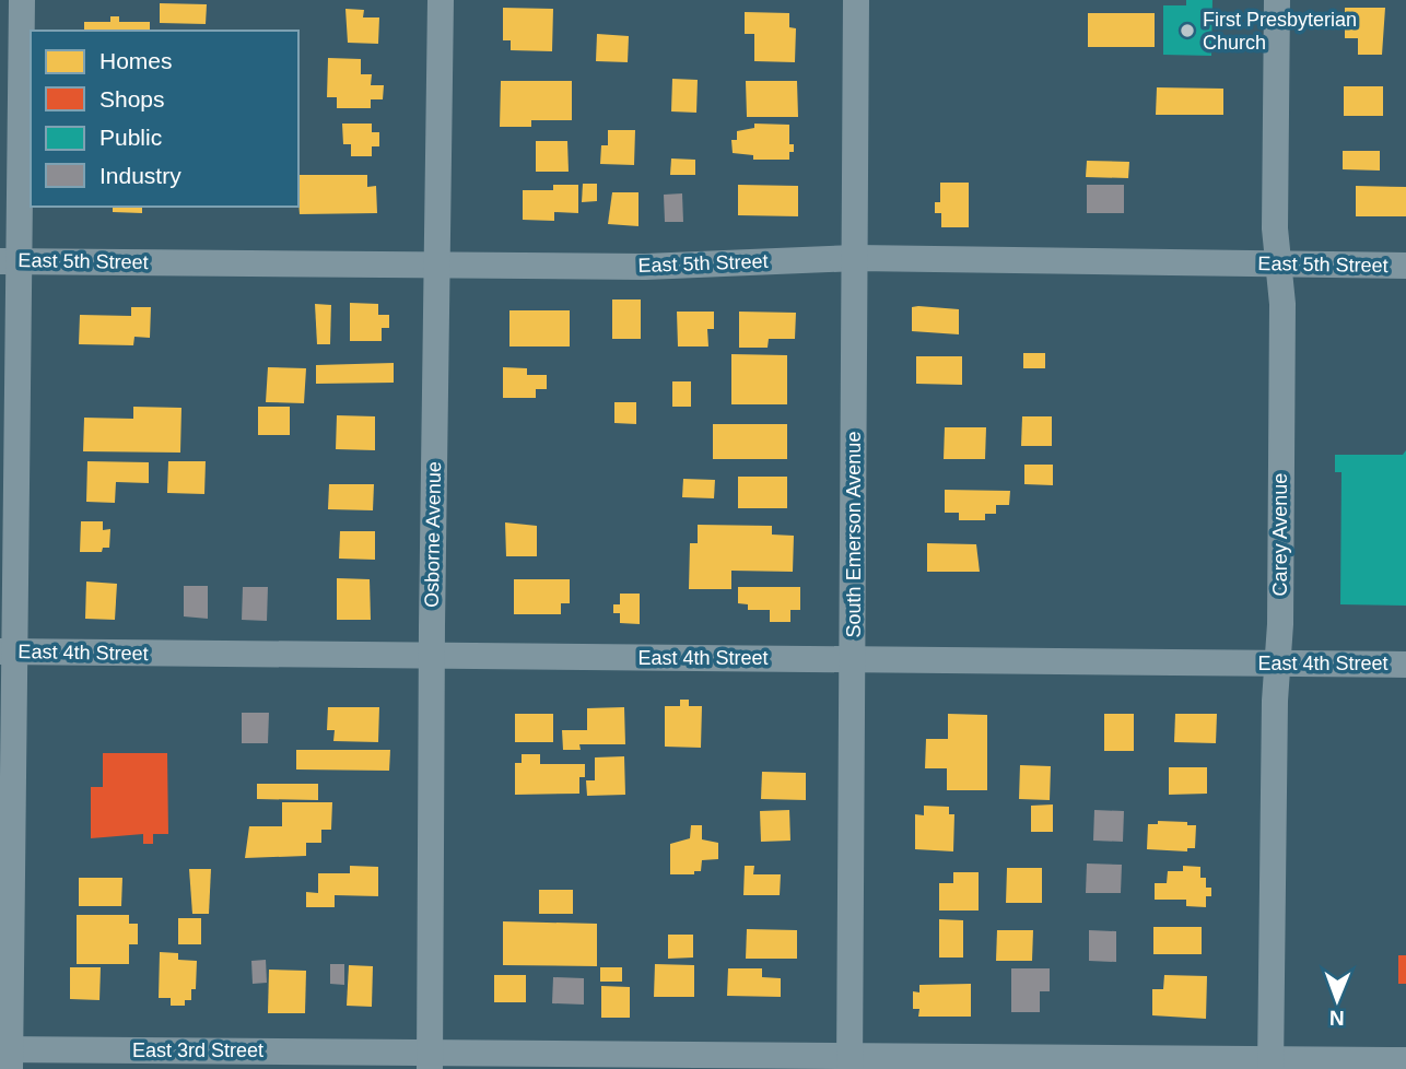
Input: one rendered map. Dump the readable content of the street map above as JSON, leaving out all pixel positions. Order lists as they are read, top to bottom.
{
  "streets": {
    "street": [
      "East 5th Street",
      "Osborne Avenue",
      "South Emerson Avenue",
      "Carey Avenue",
      "East 4th Street",
      "East 3rd Street"
    ]
  },
  "crossings": [
    ["East 5th Street", "Osborne Avenue"],
    ["East 5th Street", "South Emerson Avenue"],
    ["East 5th Street", "Carey Avenue"],
    ["Osborne Avenue", "East 4th Street"],
    ["Osborne Avenue", "East 3rd Street"],
    ["South Emerson Avenue", "East 4th Street"],
    ["South Emerson Avenue", "East 3rd Street"],
    ["Carey Avenue", "East 4th Street"],
    ["Carey Avenue", "East 3rd Street"]
  ],
  "places": ["First Presbyterian Church"],
  "legend": [
    "Homes",
    "Shops",
    "Public",
    "Industry"
  ],
  "north": "bottom"
}
